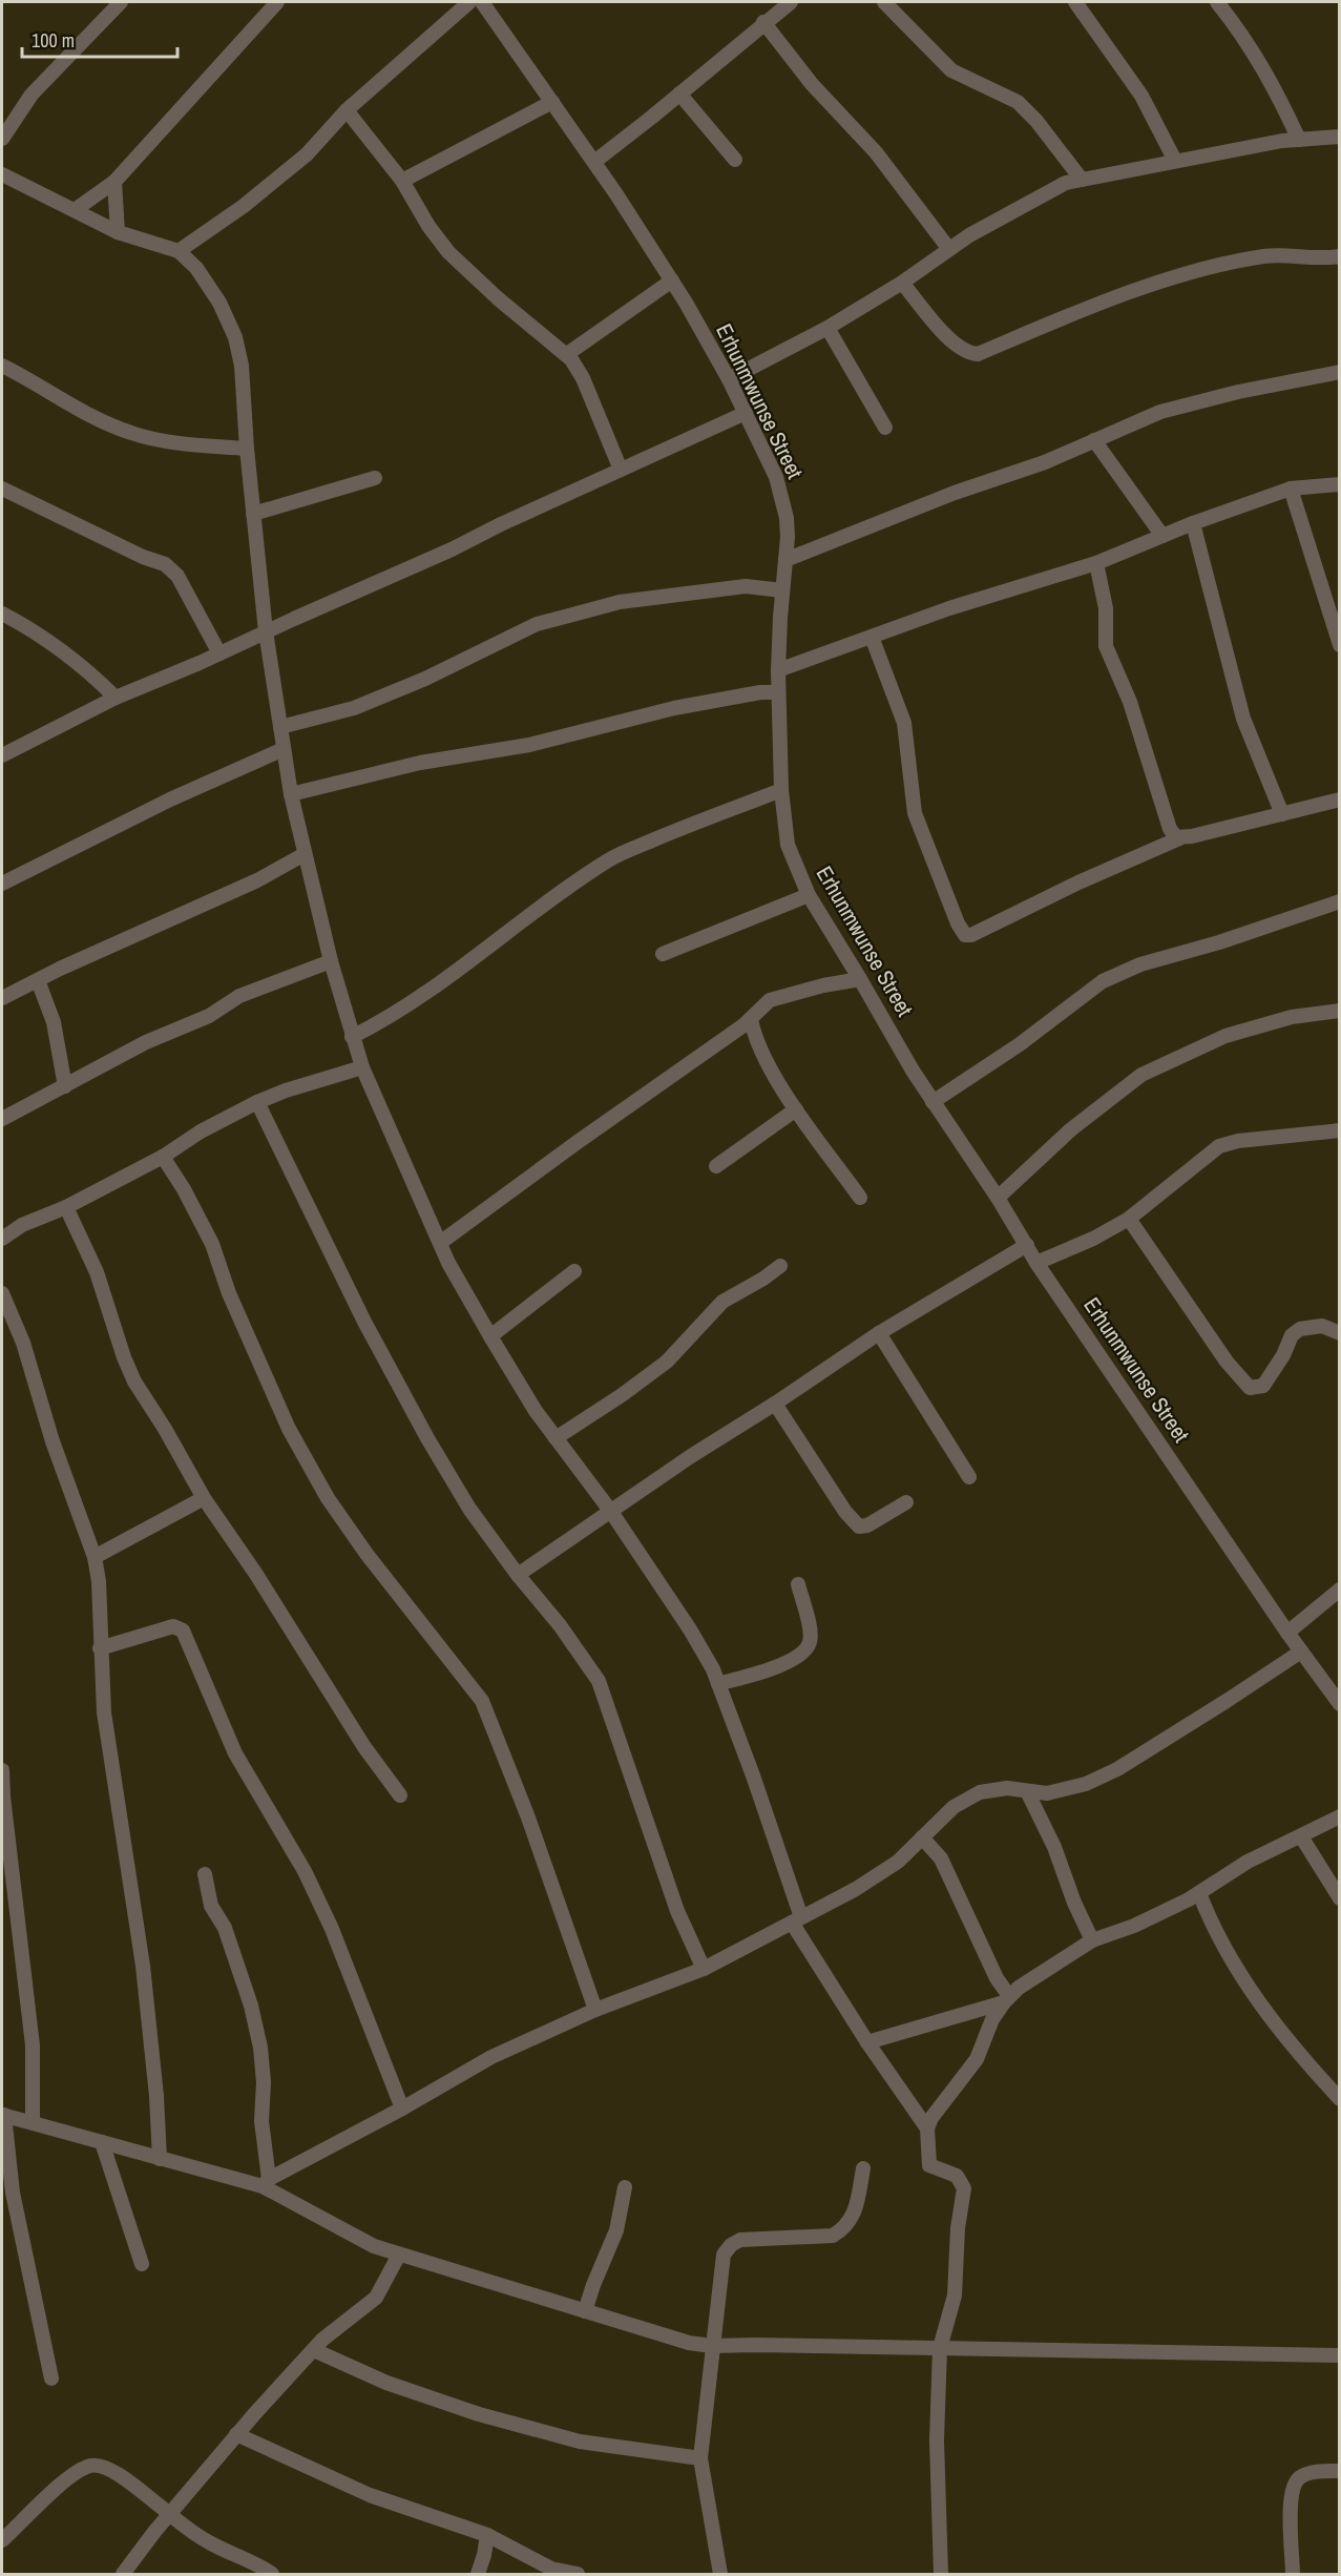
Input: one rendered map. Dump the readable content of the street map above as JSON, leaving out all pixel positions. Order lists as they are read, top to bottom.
{
  "streets": {
    "street": ["Erhunmwunse Street"]
  },
  "scale_bar": "100 m"
}
